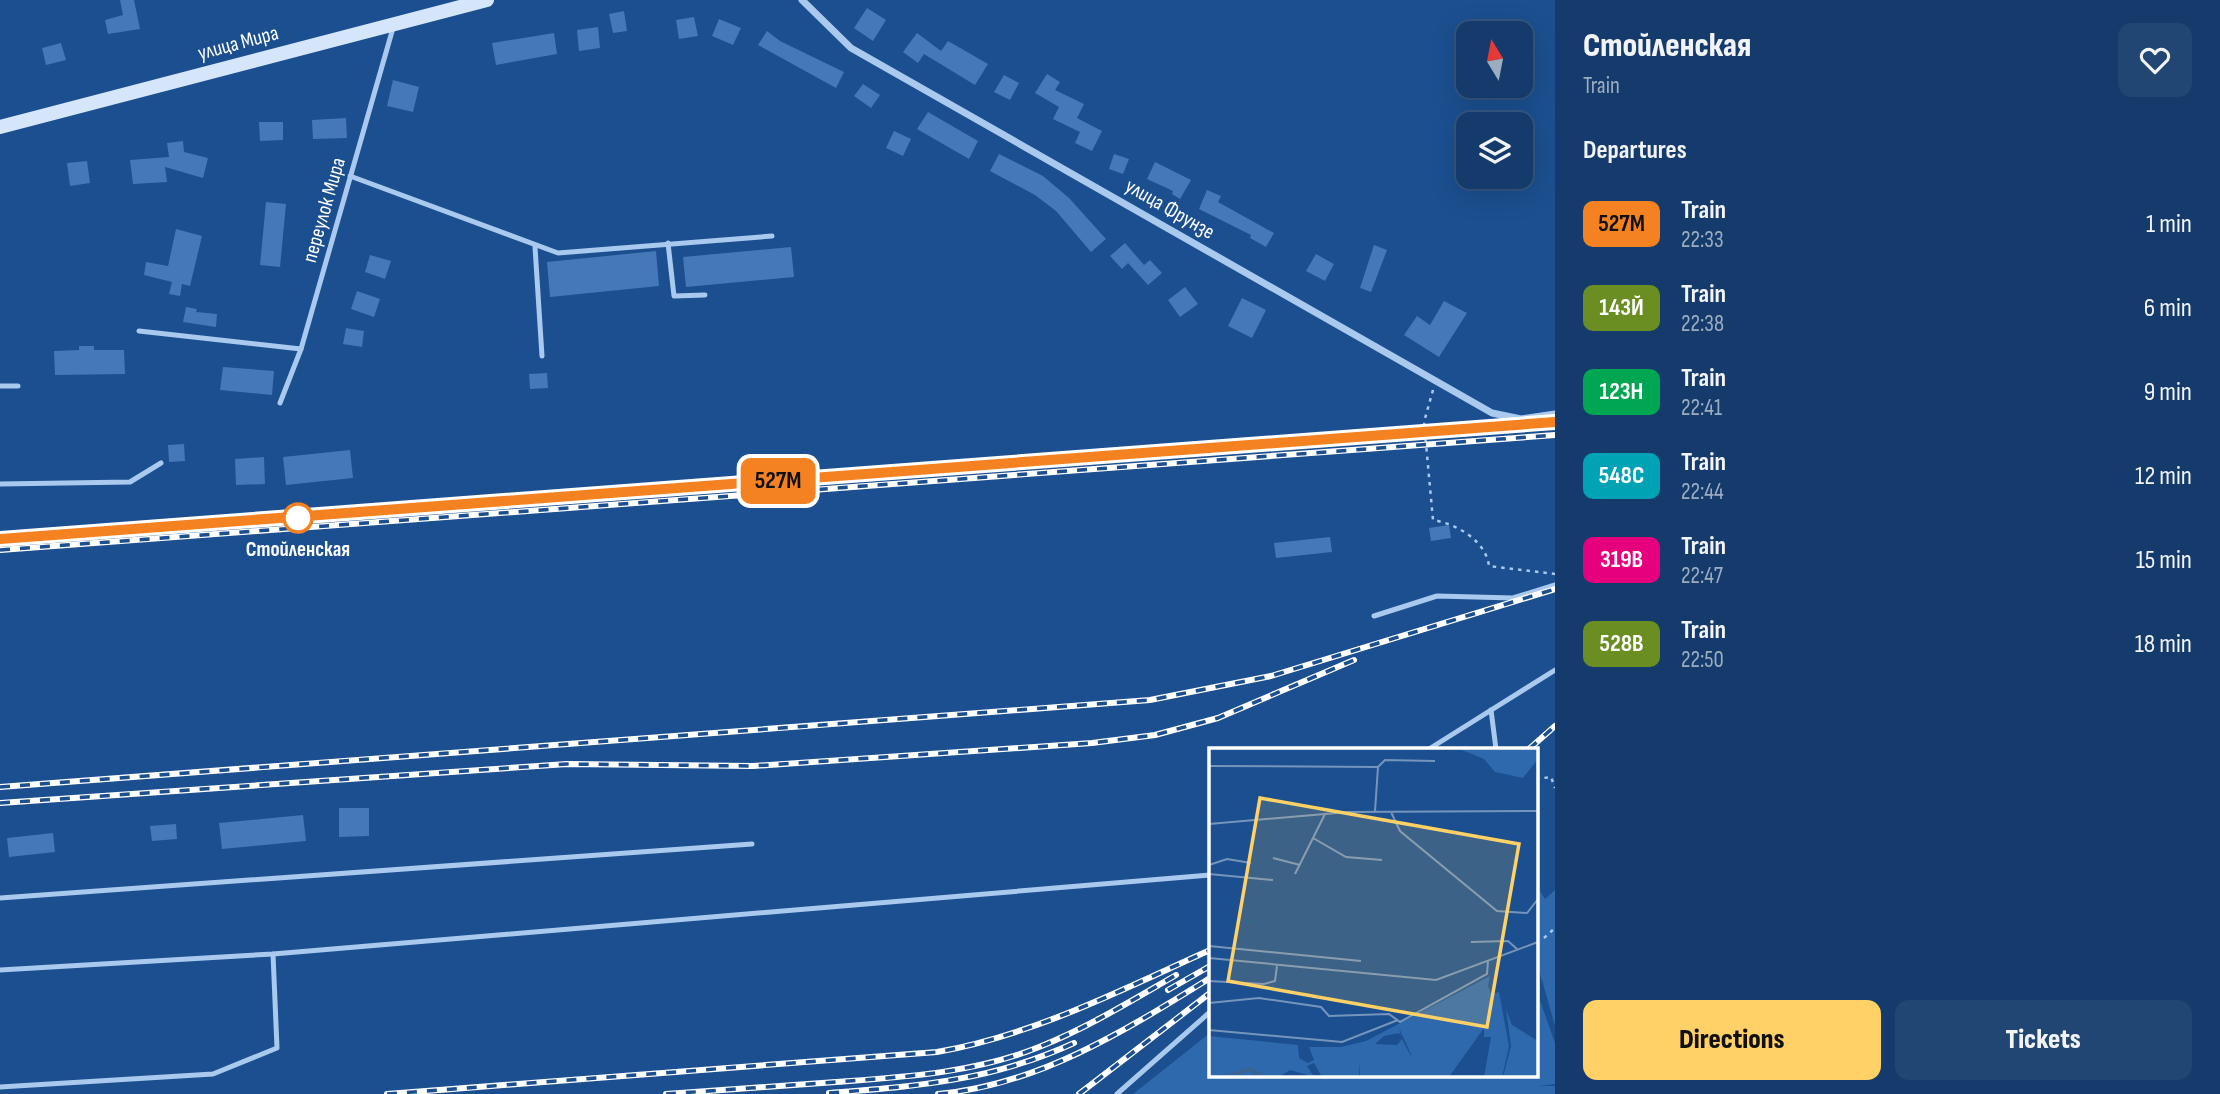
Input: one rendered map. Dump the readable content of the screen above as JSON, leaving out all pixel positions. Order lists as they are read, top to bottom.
{
  "streets": {
    "main road": ["улица Мира"],
    "street": ["улица Фрунзе"],
    "lane": ["переулок Мира"]
  },
  "crossings": [
    ["улица Мира", "переулок Мира"]
  ],
  "places": ["Стойленская"],
  "north": "top",
  "page": {
    "on_map": "527М",
    "heading": [
      ["Стойленская", "Train"],
      "Departures"
    ],
    "list": [
      {
        "mark": "527М",
        "name": "Train",
        "note": "22:33",
        "value": "1 min"
      },
      {
        "mark": "143Й",
        "name": "Train",
        "note": "22:38",
        "value": "6 min"
      },
      {
        "mark": "123Н",
        "name": "Train",
        "note": "22:41",
        "value": "9 min"
      },
      {
        "mark": "548С",
        "name": "Train",
        "note": "22:44",
        "value": "12 min"
      },
      {
        "mark": "319В",
        "name": "Train",
        "note": "22:47",
        "value": "15 min"
      },
      {
        "mark": "528В",
        "name": "Train",
        "note": "22:50",
        "value": "18 min"
      }
    ],
    "buttons": ["Directions", "Tickets"]
  }
}
